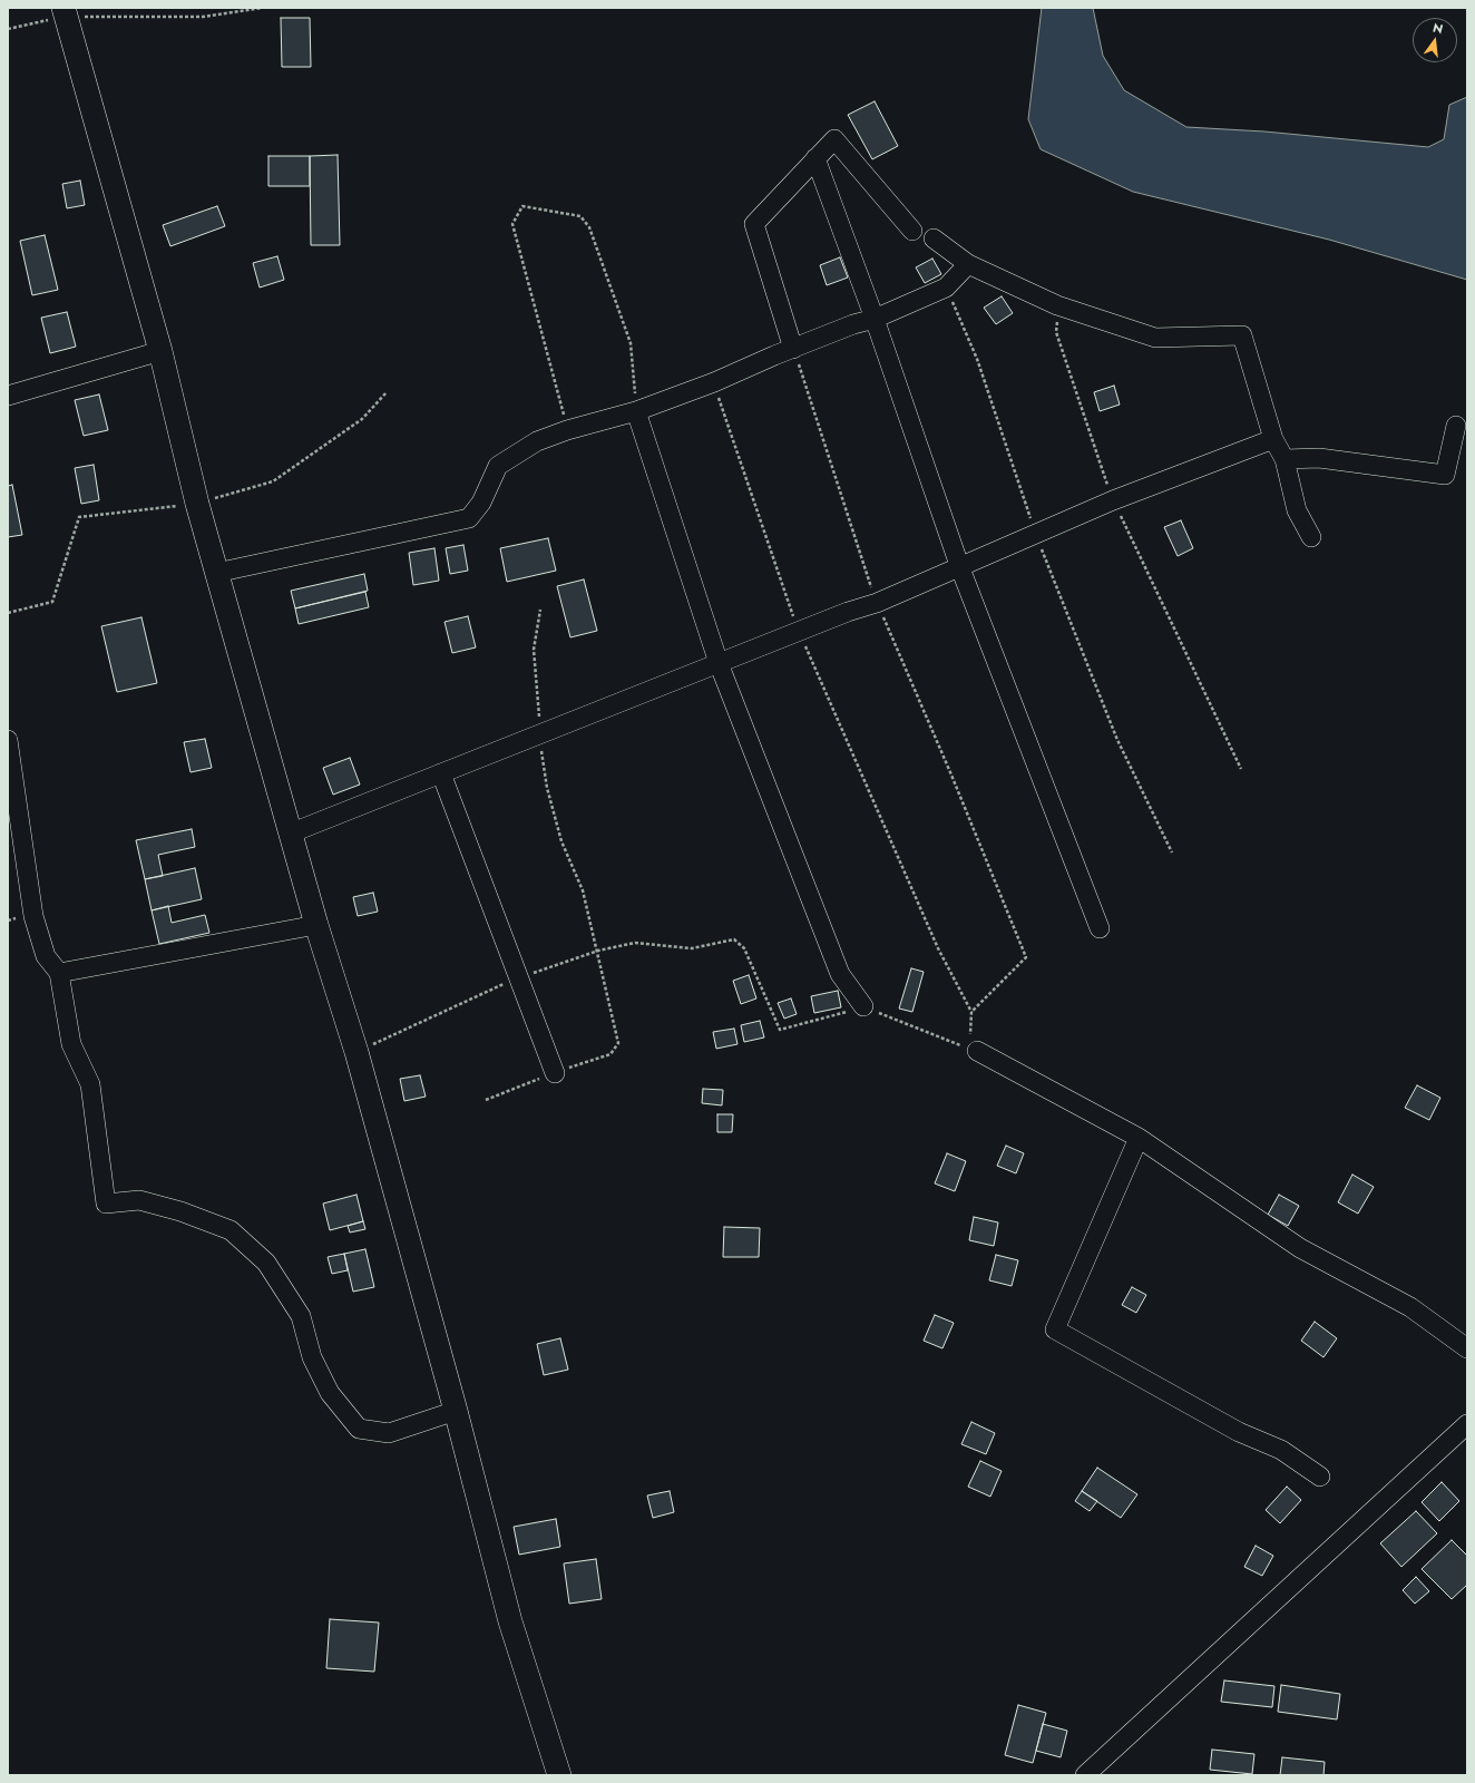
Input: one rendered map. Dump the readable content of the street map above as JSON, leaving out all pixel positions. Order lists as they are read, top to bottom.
{
  "north": "top"
}
